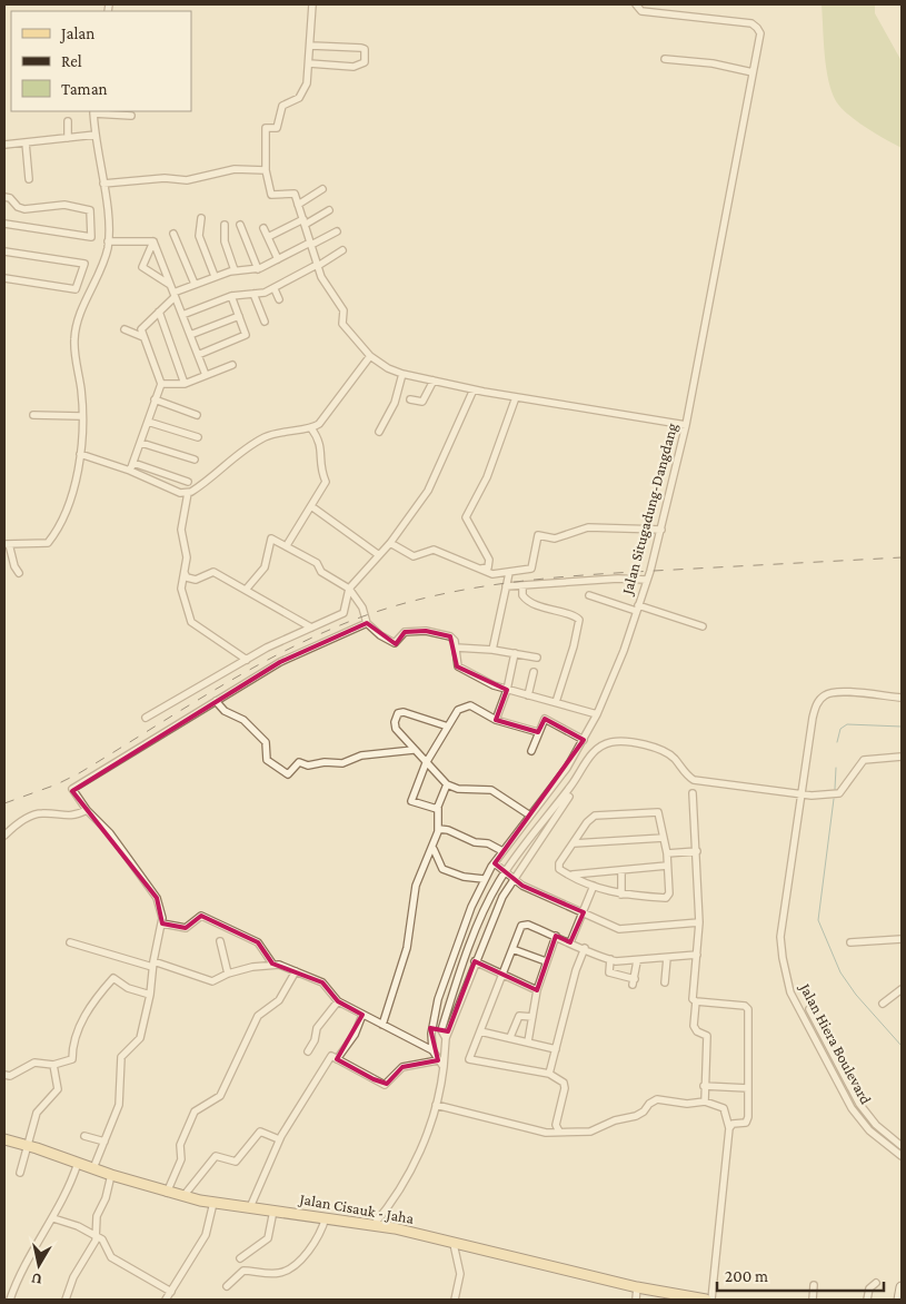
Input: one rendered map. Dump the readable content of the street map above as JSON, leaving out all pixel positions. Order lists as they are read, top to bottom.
{
  "streets": {
    "main road": ["Jalan Cisauk - Jaha"],
    "street": ["Jalan Situgadung-Dangdang", "Jalan Hiera Boulevard"]
  },
  "legend": ["Jalan", "Rel", "Taman"],
  "scale_bar": "200 m",
  "north": "bottom"
}
